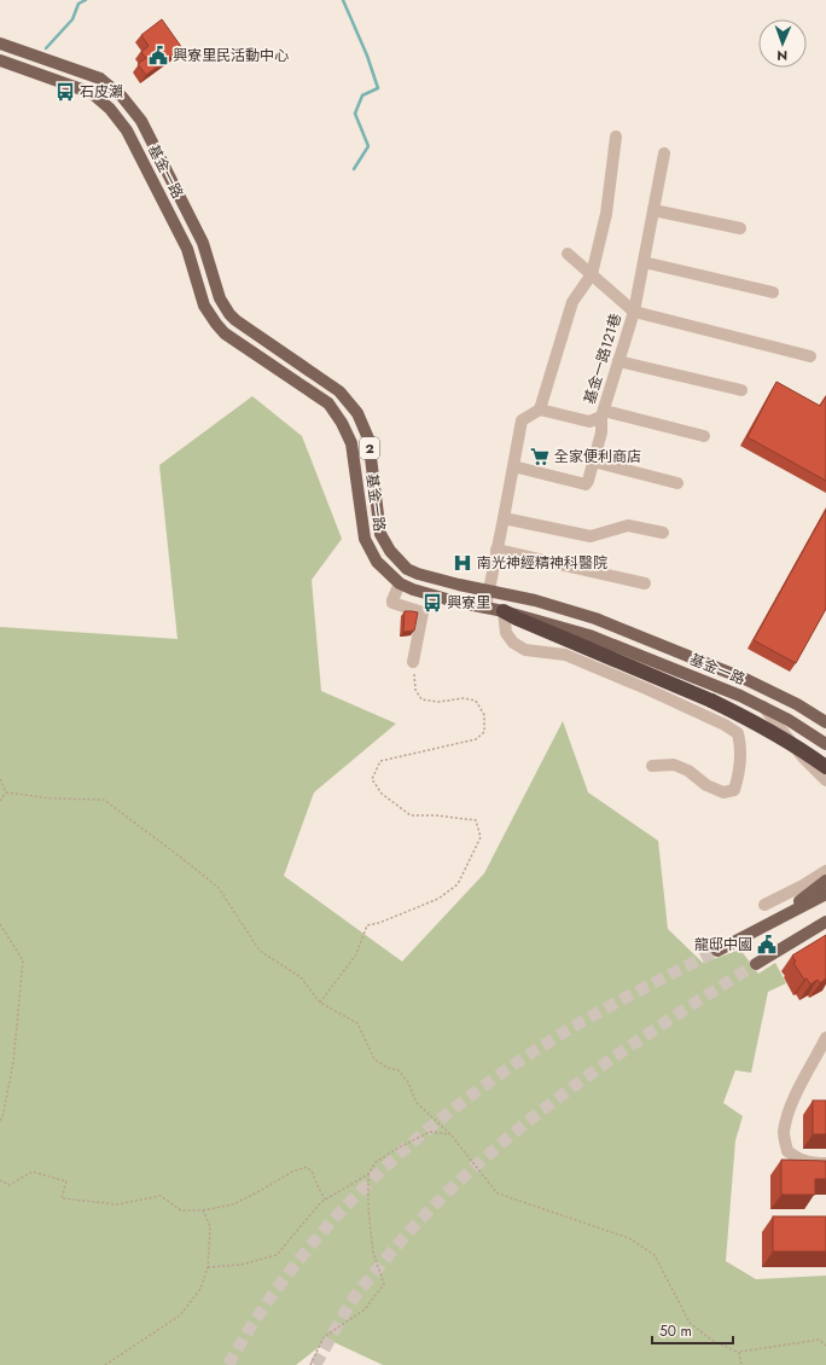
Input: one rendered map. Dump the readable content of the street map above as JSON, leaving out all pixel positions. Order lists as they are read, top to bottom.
{
  "streets": {
    "main road": ["基金一路", "2"],
    "street": ["基金一路121巷"]
  },
  "places": {
    "public building": ["興寮里民活動中心", "龍邸中國"],
    "bus stop": ["石皮瀨", "興寮里"],
    "supermarket": ["全家便利商店"],
    "hospital": ["南光神經精神科醫院"]
  },
  "scale_bar": "50 m",
  "north": "bottom"
}
